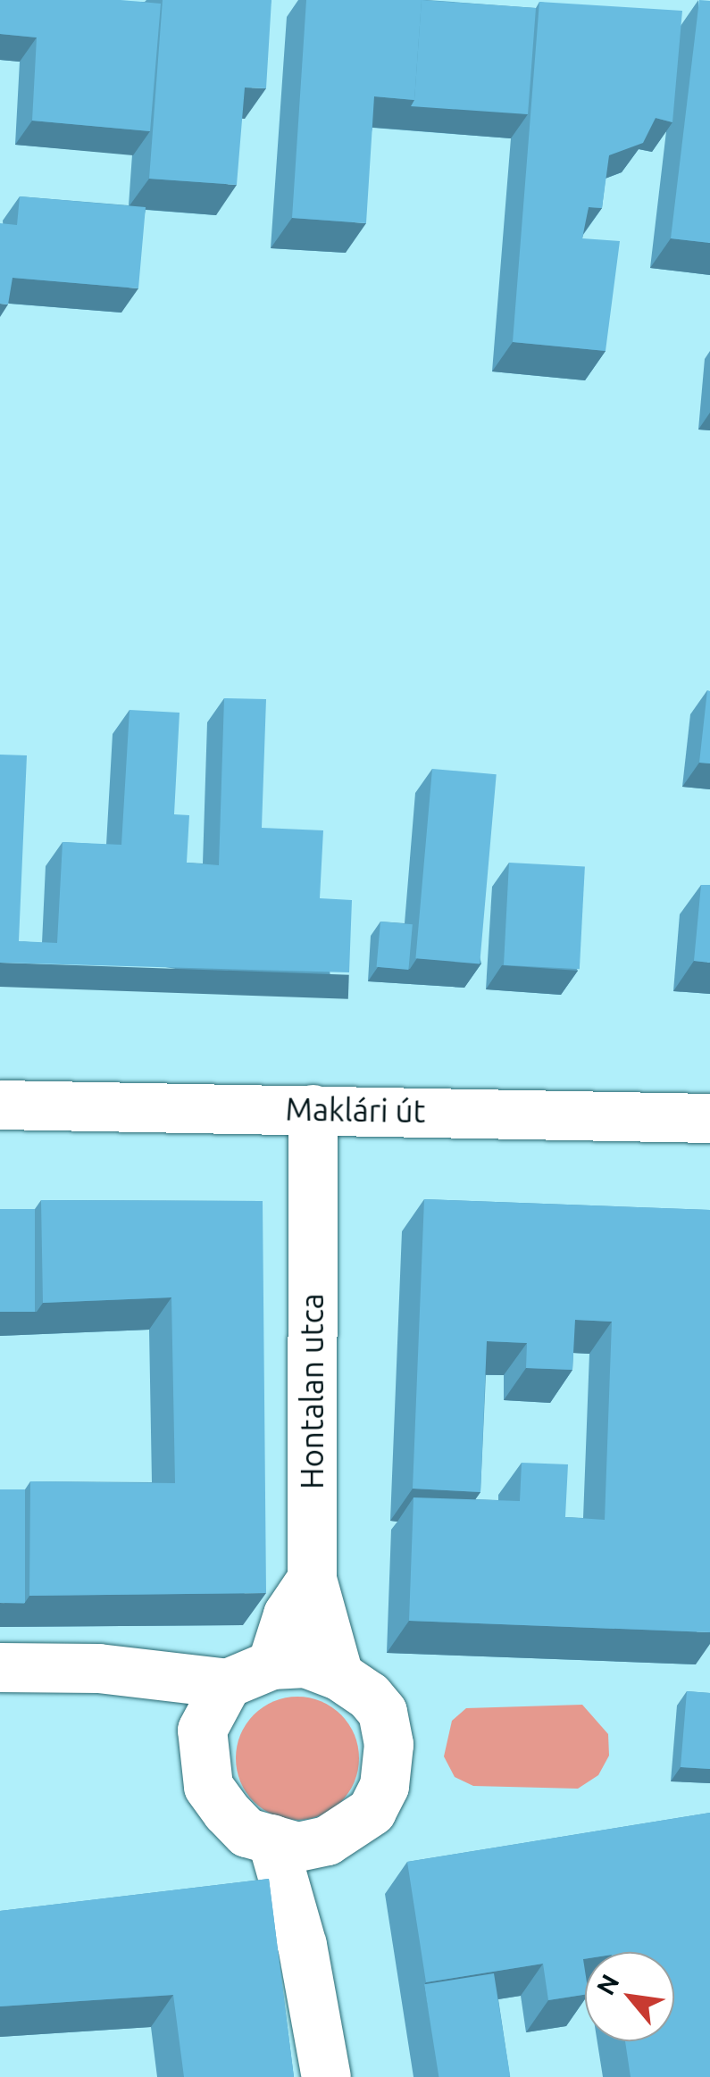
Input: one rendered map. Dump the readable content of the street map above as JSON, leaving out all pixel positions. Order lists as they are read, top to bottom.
{
  "streets": {
    "street": ["Maklári út", "Hontalan utca"]
  },
  "crossings": [
    ["Maklári út", "Hontalan utca"]
  ],
  "north": "top left"
}
